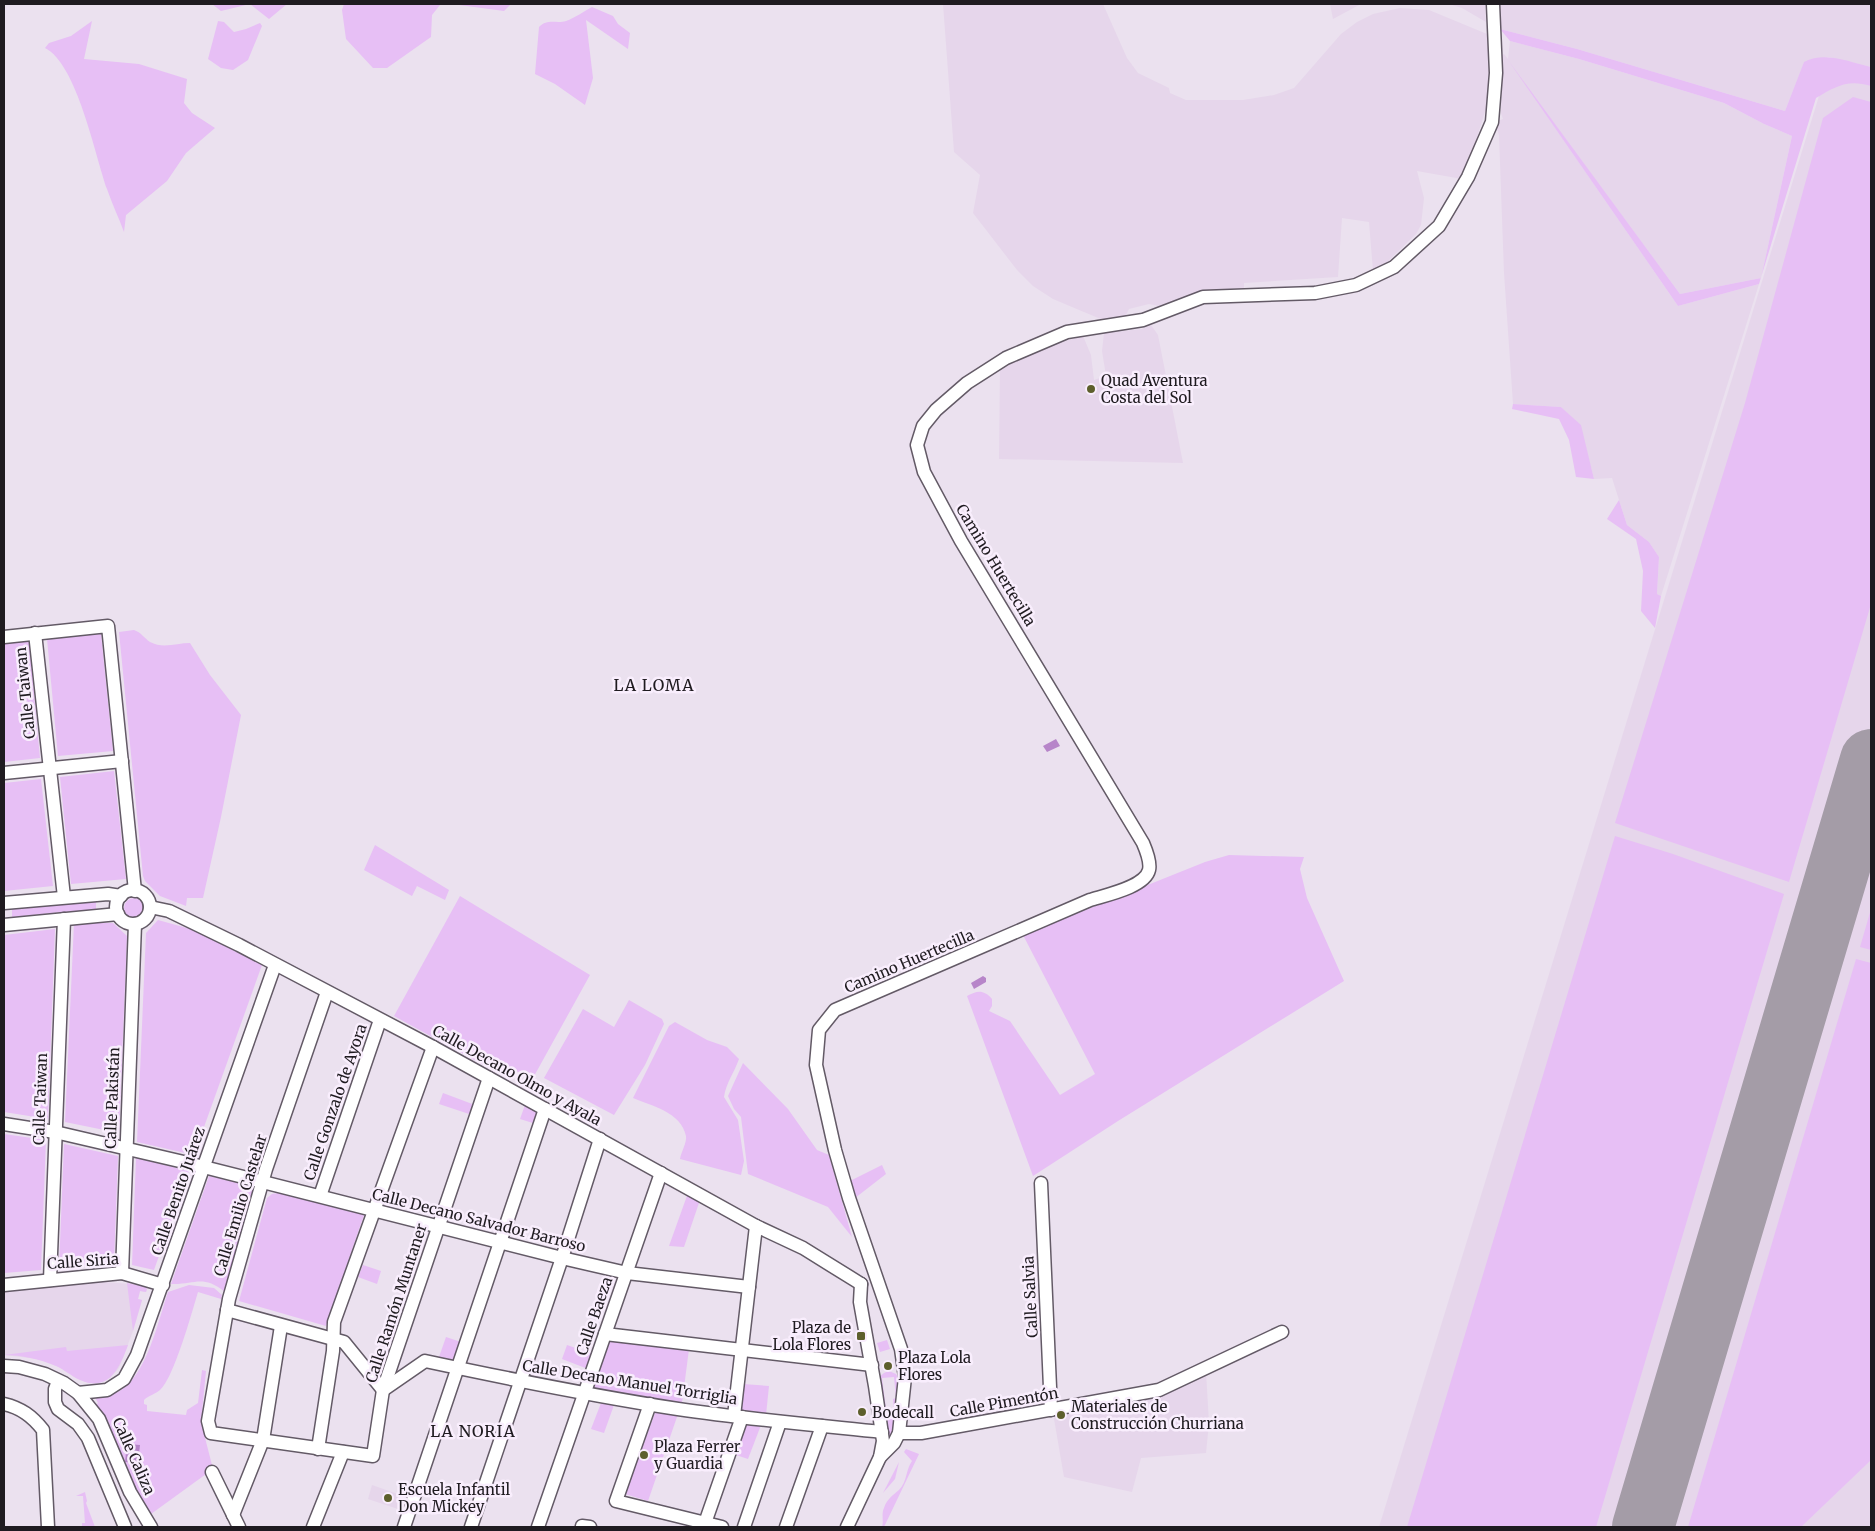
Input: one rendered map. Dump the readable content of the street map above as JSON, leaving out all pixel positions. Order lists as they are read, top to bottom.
{
  "streets": {
    "street": [
      "Camino Huertecilla",
      "Calle Taiwan",
      "Calle Decano Olmo y Ayala",
      "Calle Pakistán",
      "Calle Gonzalo de Ayora",
      "Calle Benito Juárez",
      "Calle Emilio Castelar",
      "Calle Decano Salvador Barroso",
      "Calle Siria",
      "Calle Salvia",
      "Calle Ramón Muntaner",
      "Calle Baeza",
      "Calle Decano Manuel Torriglia",
      "Calle Pimentón",
      "Calle Caliza"
    ]
  },
  "crossings": [
    ["Calle Taiwan", "Calle Decano Salvador Barroso"],
    ["Calle Taiwan", "Calle Siria"],
    ["Calle Decano Olmo y Ayala", "Calle Pakistán"],
    ["Calle Decano Olmo y Ayala", "Calle Gonzalo de Ayora"],
    ["Calle Decano Olmo y Ayala", "Calle Benito Juárez"],
    ["Calle Decano Olmo y Ayala", "Calle Emilio Castelar"],
    ["Calle Decano Olmo y Ayala", "Calle Ramón Muntaner"],
    ["Calle Decano Olmo y Ayala", "Calle Baeza"],
    ["Calle Pakistán", "Calle Decano Salvador Barroso"],
    ["Calle Pakistán", "Calle Siria"],
    ["Calle Gonzalo de Ayora", "Calle Decano Salvador Barroso"],
    ["Calle Benito Juárez", "Calle Decano Salvador Barroso"],
    ["Calle Benito Juárez", "Calle Siria"],
    ["Calle Benito Juárez", "Calle Caliza"],
    ["Calle Emilio Castelar", "Calle Decano Salvador Barroso"],
    ["Calle Decano Salvador Barroso", "Calle Ramón Muntaner"],
    ["Calle Decano Salvador Barroso", "Calle Baeza"],
    ["Calle Salvia", "Calle Pimentón"],
    ["Calle Ramón Muntaner", "Calle Decano Manuel Torriglia"],
    ["Calle Baeza", "Calle Decano Manuel Torriglia"]
  ],
  "districts": ["LA LOMA", "LA NORIA"],
  "places": {
    "other": [
      "Quad Aventura Costa del Sol",
      "Plaza Lola Flores",
      "Bodecall",
      "Materiales de Construcción Churriana",
      "Plaza Ferrer y Guardia",
      "Escuela Infantil Don Mickey"
    ],
    "transit": ["Plaza de Lola Flores"]
  }
}
